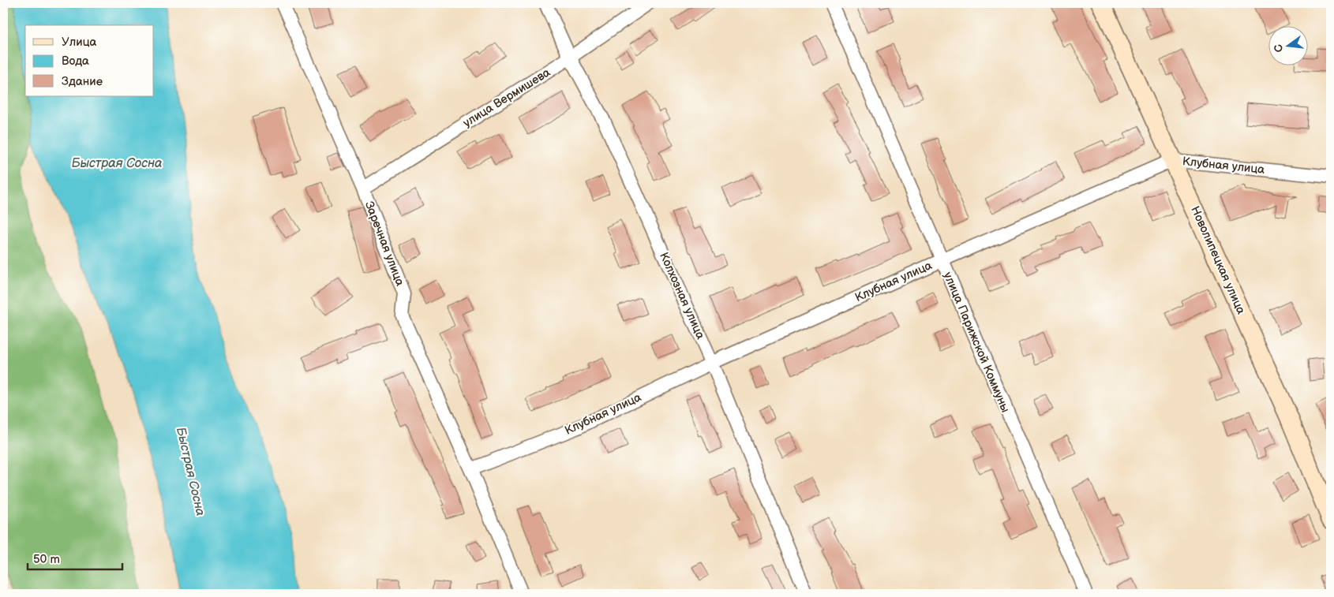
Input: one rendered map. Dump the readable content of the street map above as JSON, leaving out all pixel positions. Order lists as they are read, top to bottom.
{
  "streets": {
    "street": [
      "улица Вермишева",
      "Клубная улица",
      "Заречная улица",
      "Новолипецкая улица",
      "Колхозная улица",
      "улица Парижской Коммуны"
    ]
  },
  "crossings": [
    ["улица Вермишева", "Заречная улица"],
    ["улица Вермишева", "Колхозная улица"],
    ["Клубная улица", "Заречная улица"],
    ["Клубная улица", "Новолипецкая улица"],
    ["Клубная улица", "Колхозная улица"],
    ["Клубная улица", "улица Парижской Коммуны"]
  ],
  "water": ["Быстрая Сосна"],
  "legend": ["Улица", "Вода", "Здание"],
  "scale_bar": "50 m",
  "north": "left"
}
